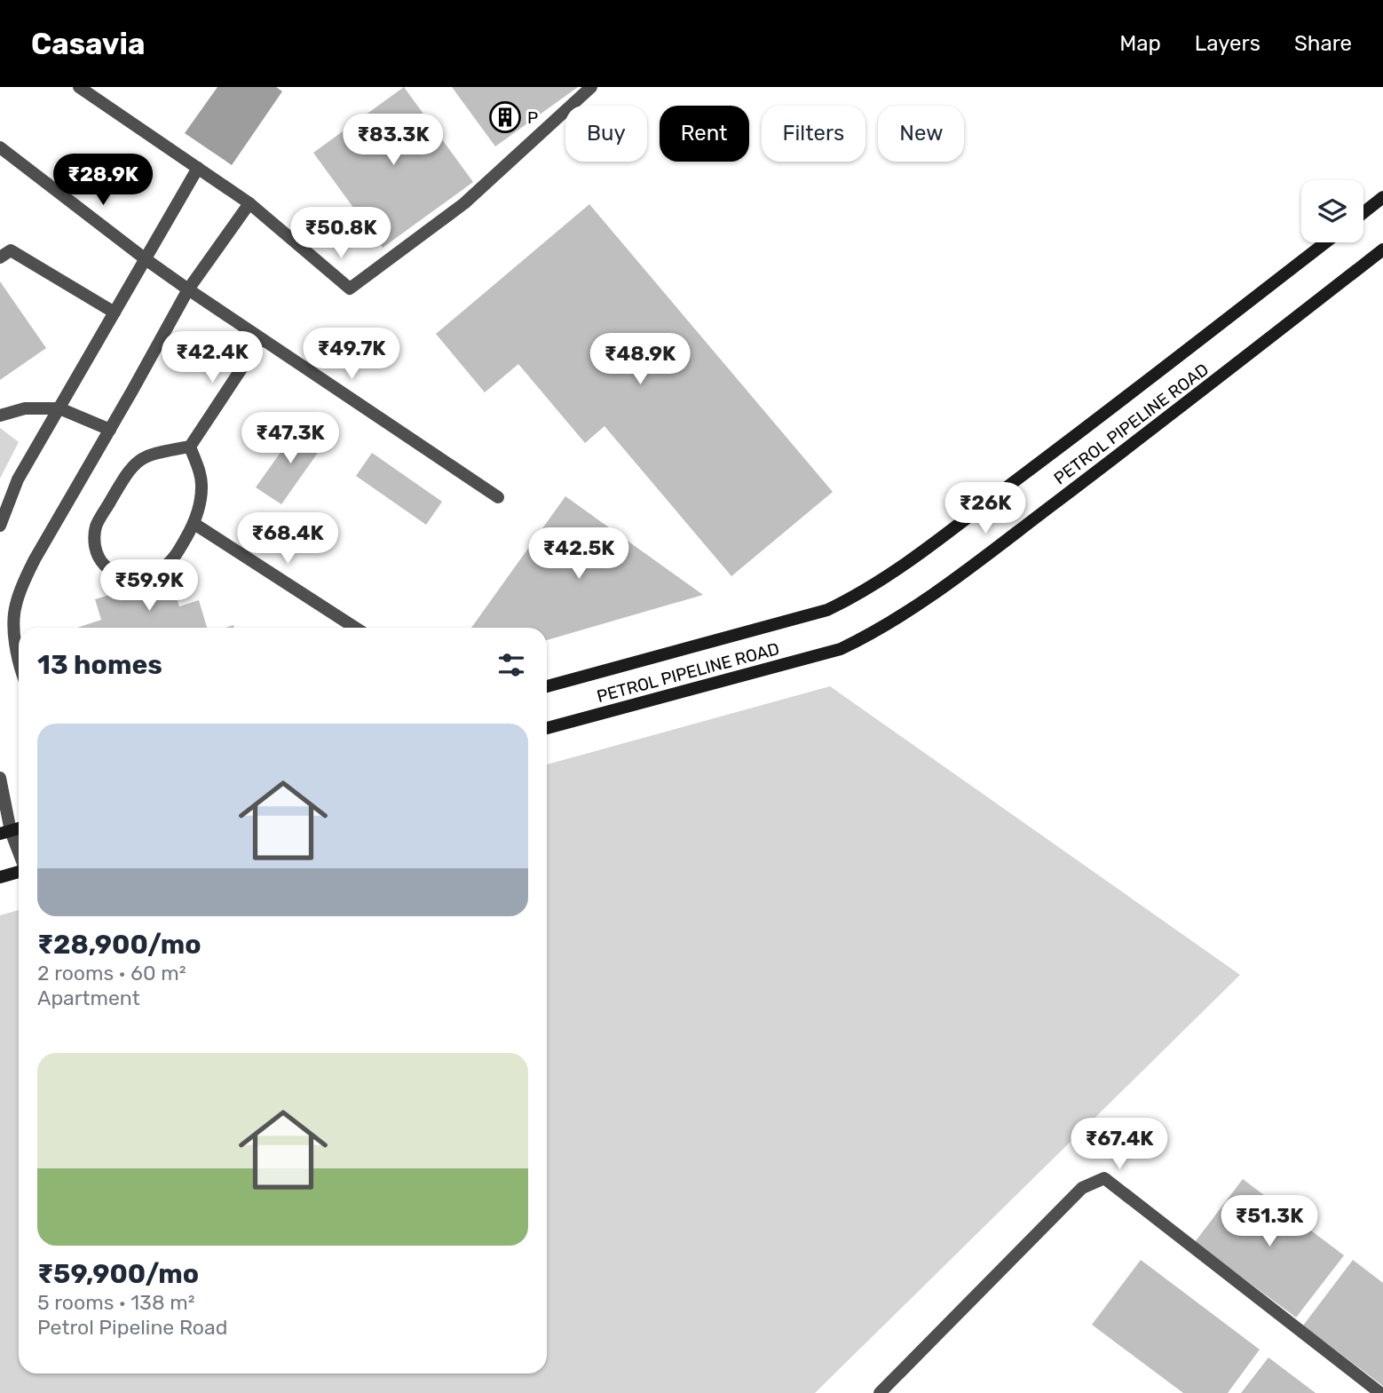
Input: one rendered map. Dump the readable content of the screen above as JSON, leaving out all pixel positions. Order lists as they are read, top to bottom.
{
  "streets": {
    "main road": ["PETROL PIPELINE ROAD"]
  },
  "places": {
    "building": ["P"]
  },
  "page": {
    "header": "Casavia",
    "nav": ["Map", "Layers", "Share"],
    "chip": [
      "Buy",
      "Rent",
      "Filters",
      "New"
    ],
    "price": [
      "₹83.3K",
      "₹28.9K",
      "₹50.8K",
      "₹49.7K",
      "₹42.4K",
      "₹48.9K",
      "₹47.3K",
      "₹26K",
      "₹68.4K",
      "₹42.5K",
      "₹59.9K",
      "₹67.4K",
      "₹51.3K"
    ],
    "heading": "13 homes",
    "list": [
      {
        "name": "₹28,900/mo",
        "note": "2 rooms · 60 m² · Apartment"
      },
      {
        "name": "₹59,900/mo",
        "note": "5 rooms · 138 m² · Petrol Pipeline Road"
      }
    ]
  }
}
